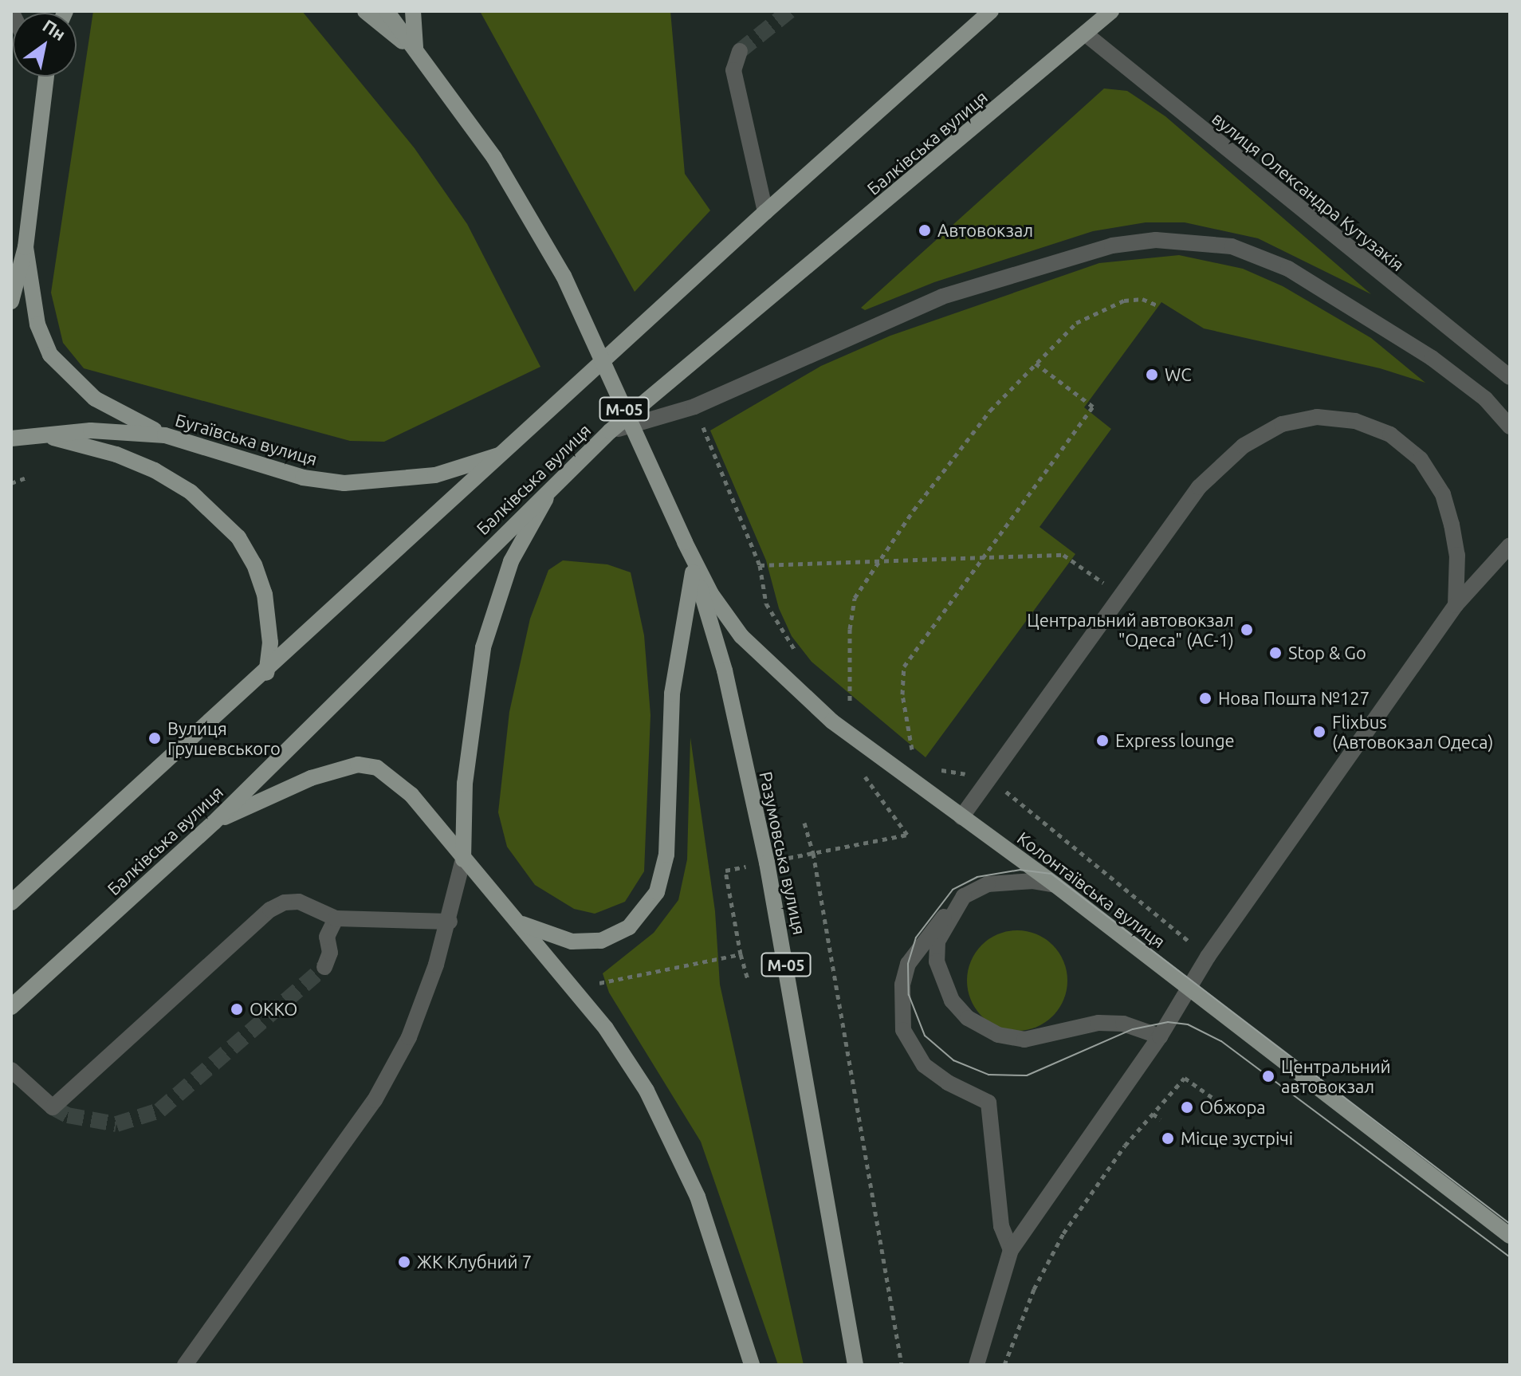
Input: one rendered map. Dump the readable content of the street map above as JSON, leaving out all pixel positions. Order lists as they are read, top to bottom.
{
  "streets": {
    "main road": [
      "Балківська вулиця",
      "М-05",
      "Бугаївська вулиця",
      "Разумовська вулиця",
      "Колонтаївська вулиця"
    ],
    "street": ["вулиця Олександра Кутузакія"]
  },
  "crossings": [
    ["Балківська вулиця", "вулиця Олександра Кутузакія"],
    ["М-05", "Разумовська вулиця"],
    ["М-05", "Колонтаївська вулиця"],
    ["Разумовська вулиця", "Колонтаївська вулиця"]
  ],
  "places": [
    "Автовокзал",
    "WC",
    "Центральний автовокзал \"Одеса\" (АС-1)",
    "Stop & Go",
    "Нова Пошта №127",
    "Flixbus (Автовокзал Одеса)",
    "Вулиця Грушевського",
    "Express lounge",
    "ОККО",
    "Центральний автовокзал",
    "Обжора",
    "Місце зустрічі",
    "ЖК Клубний 7"
  ],
  "north": "top right"
}
